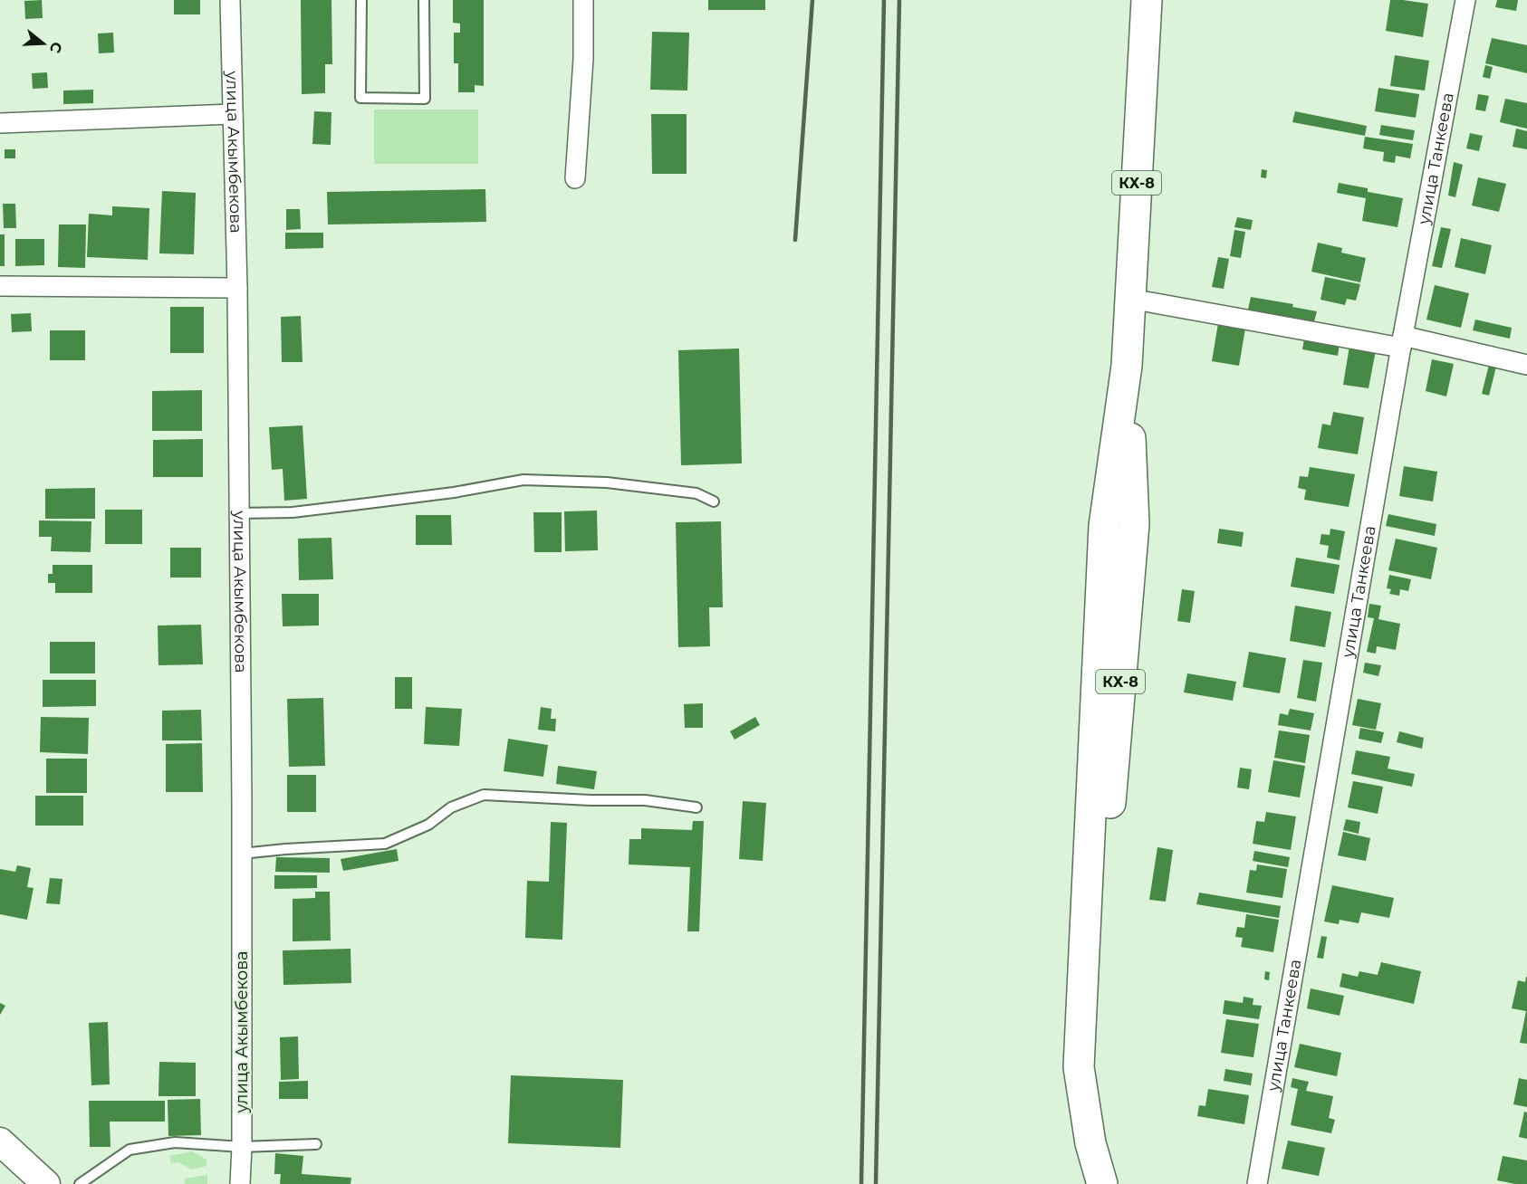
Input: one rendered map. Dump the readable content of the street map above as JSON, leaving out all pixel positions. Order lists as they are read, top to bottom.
{
  "streets": {
    "main road": ["КХ-8"],
    "street": ["улица Акымбекова", "улица Танкеева"]
  },
  "north": "right"
}
